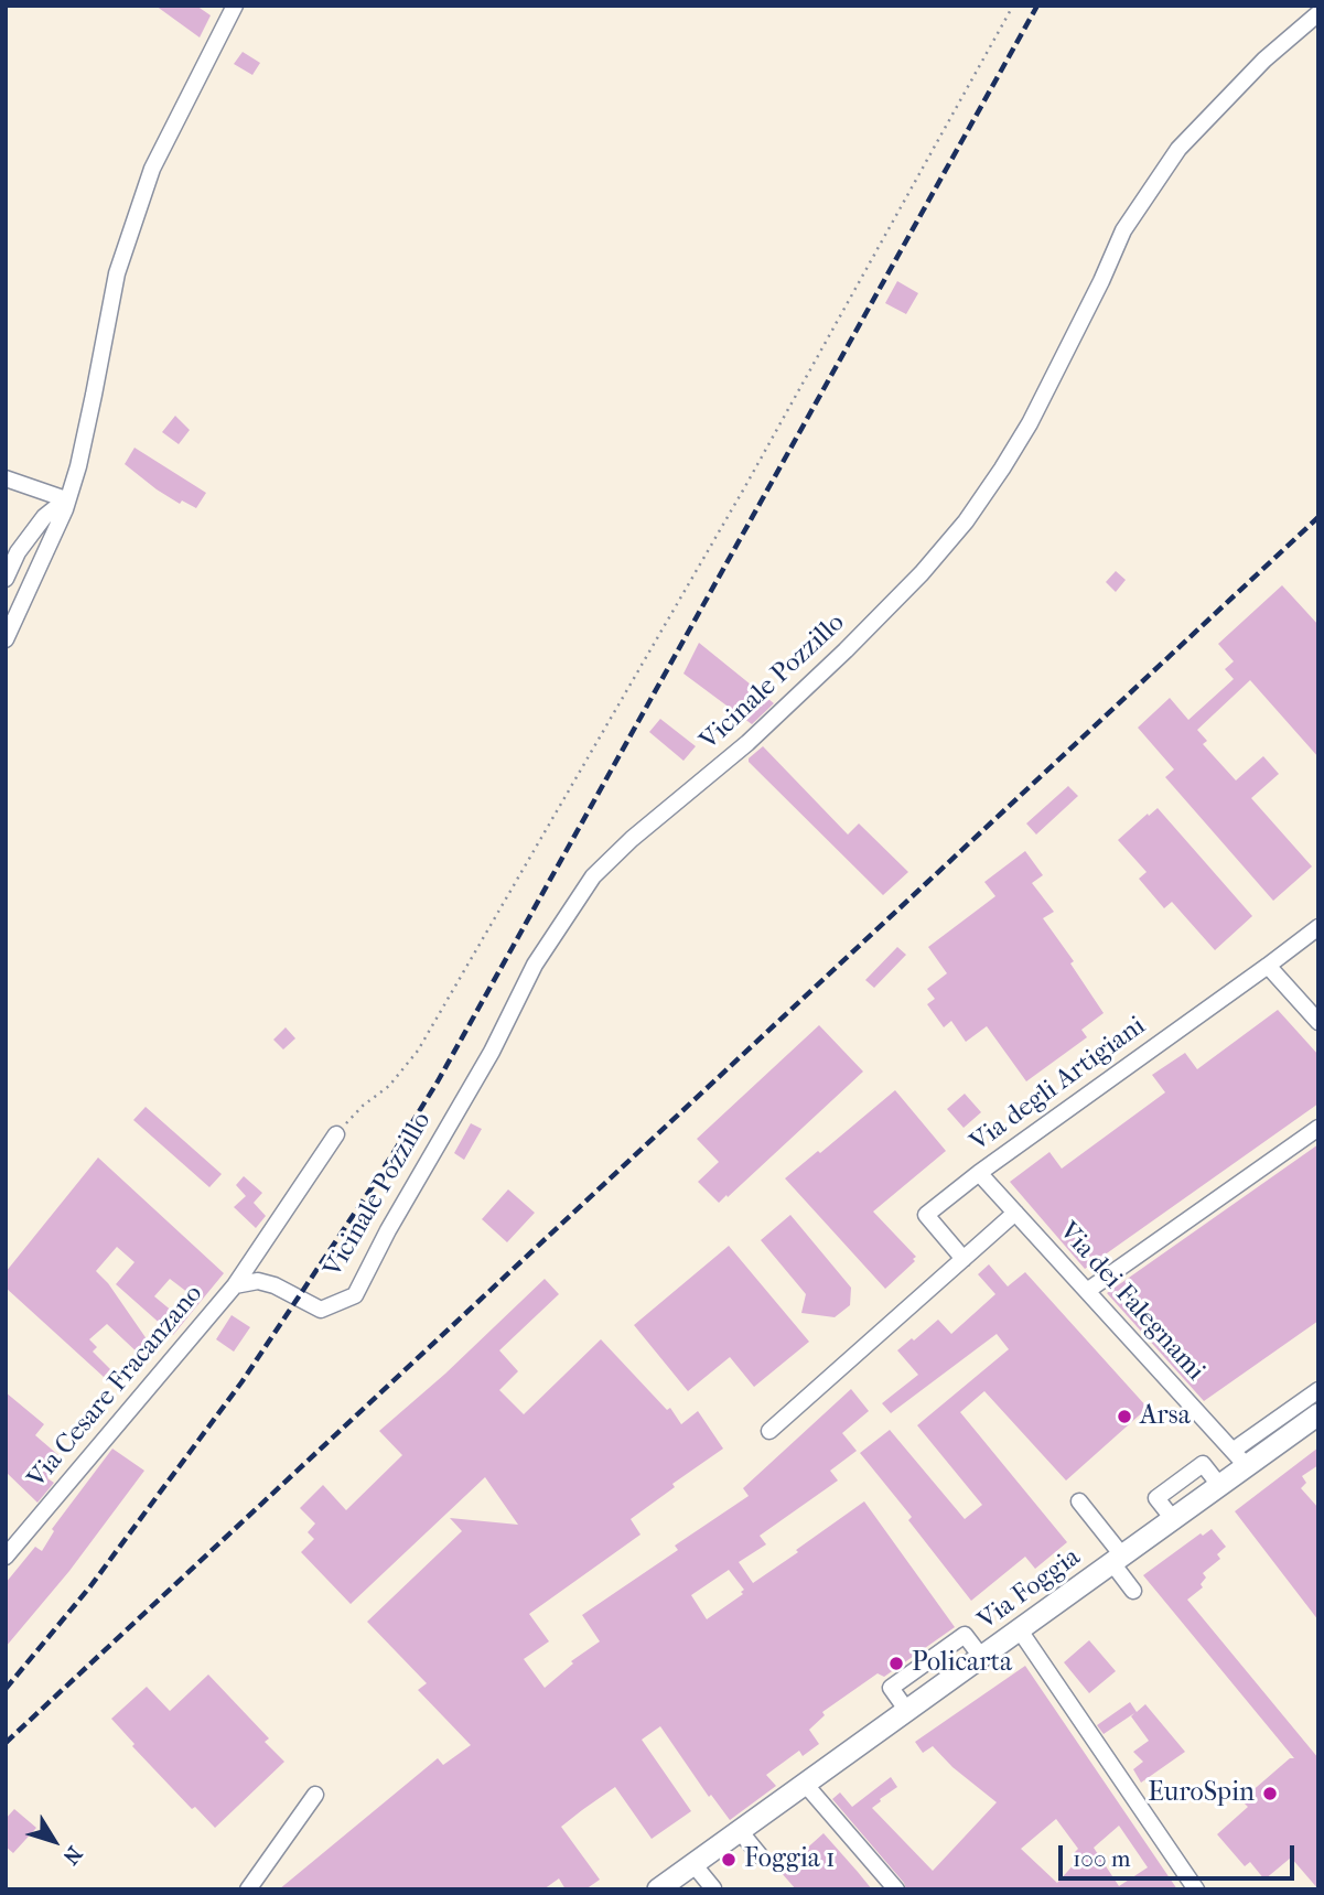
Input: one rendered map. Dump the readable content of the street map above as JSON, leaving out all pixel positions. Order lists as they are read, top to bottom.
{
  "streets": {
    "main road": ["Via Foggia"],
    "street": [
      "Vicinale Pozzillo",
      "Via degli Artigiani",
      "Via dei Falegnami",
      "Via Cesare Fracanzano"
    ]
  },
  "crossings": [
    ["Vicinale Pozzillo", "Via Cesare Fracanzano"],
    ["Via degli Artigiani", "Via dei Falegnami"],
    ["Via dei Falegnami", "Via Foggia"]
  ],
  "places": [
    "Arsa",
    "Policarta",
    "EuroSpin",
    "Foggia 1"
  ],
  "scale_bar": "100 m",
  "north": "bottom right"
}
